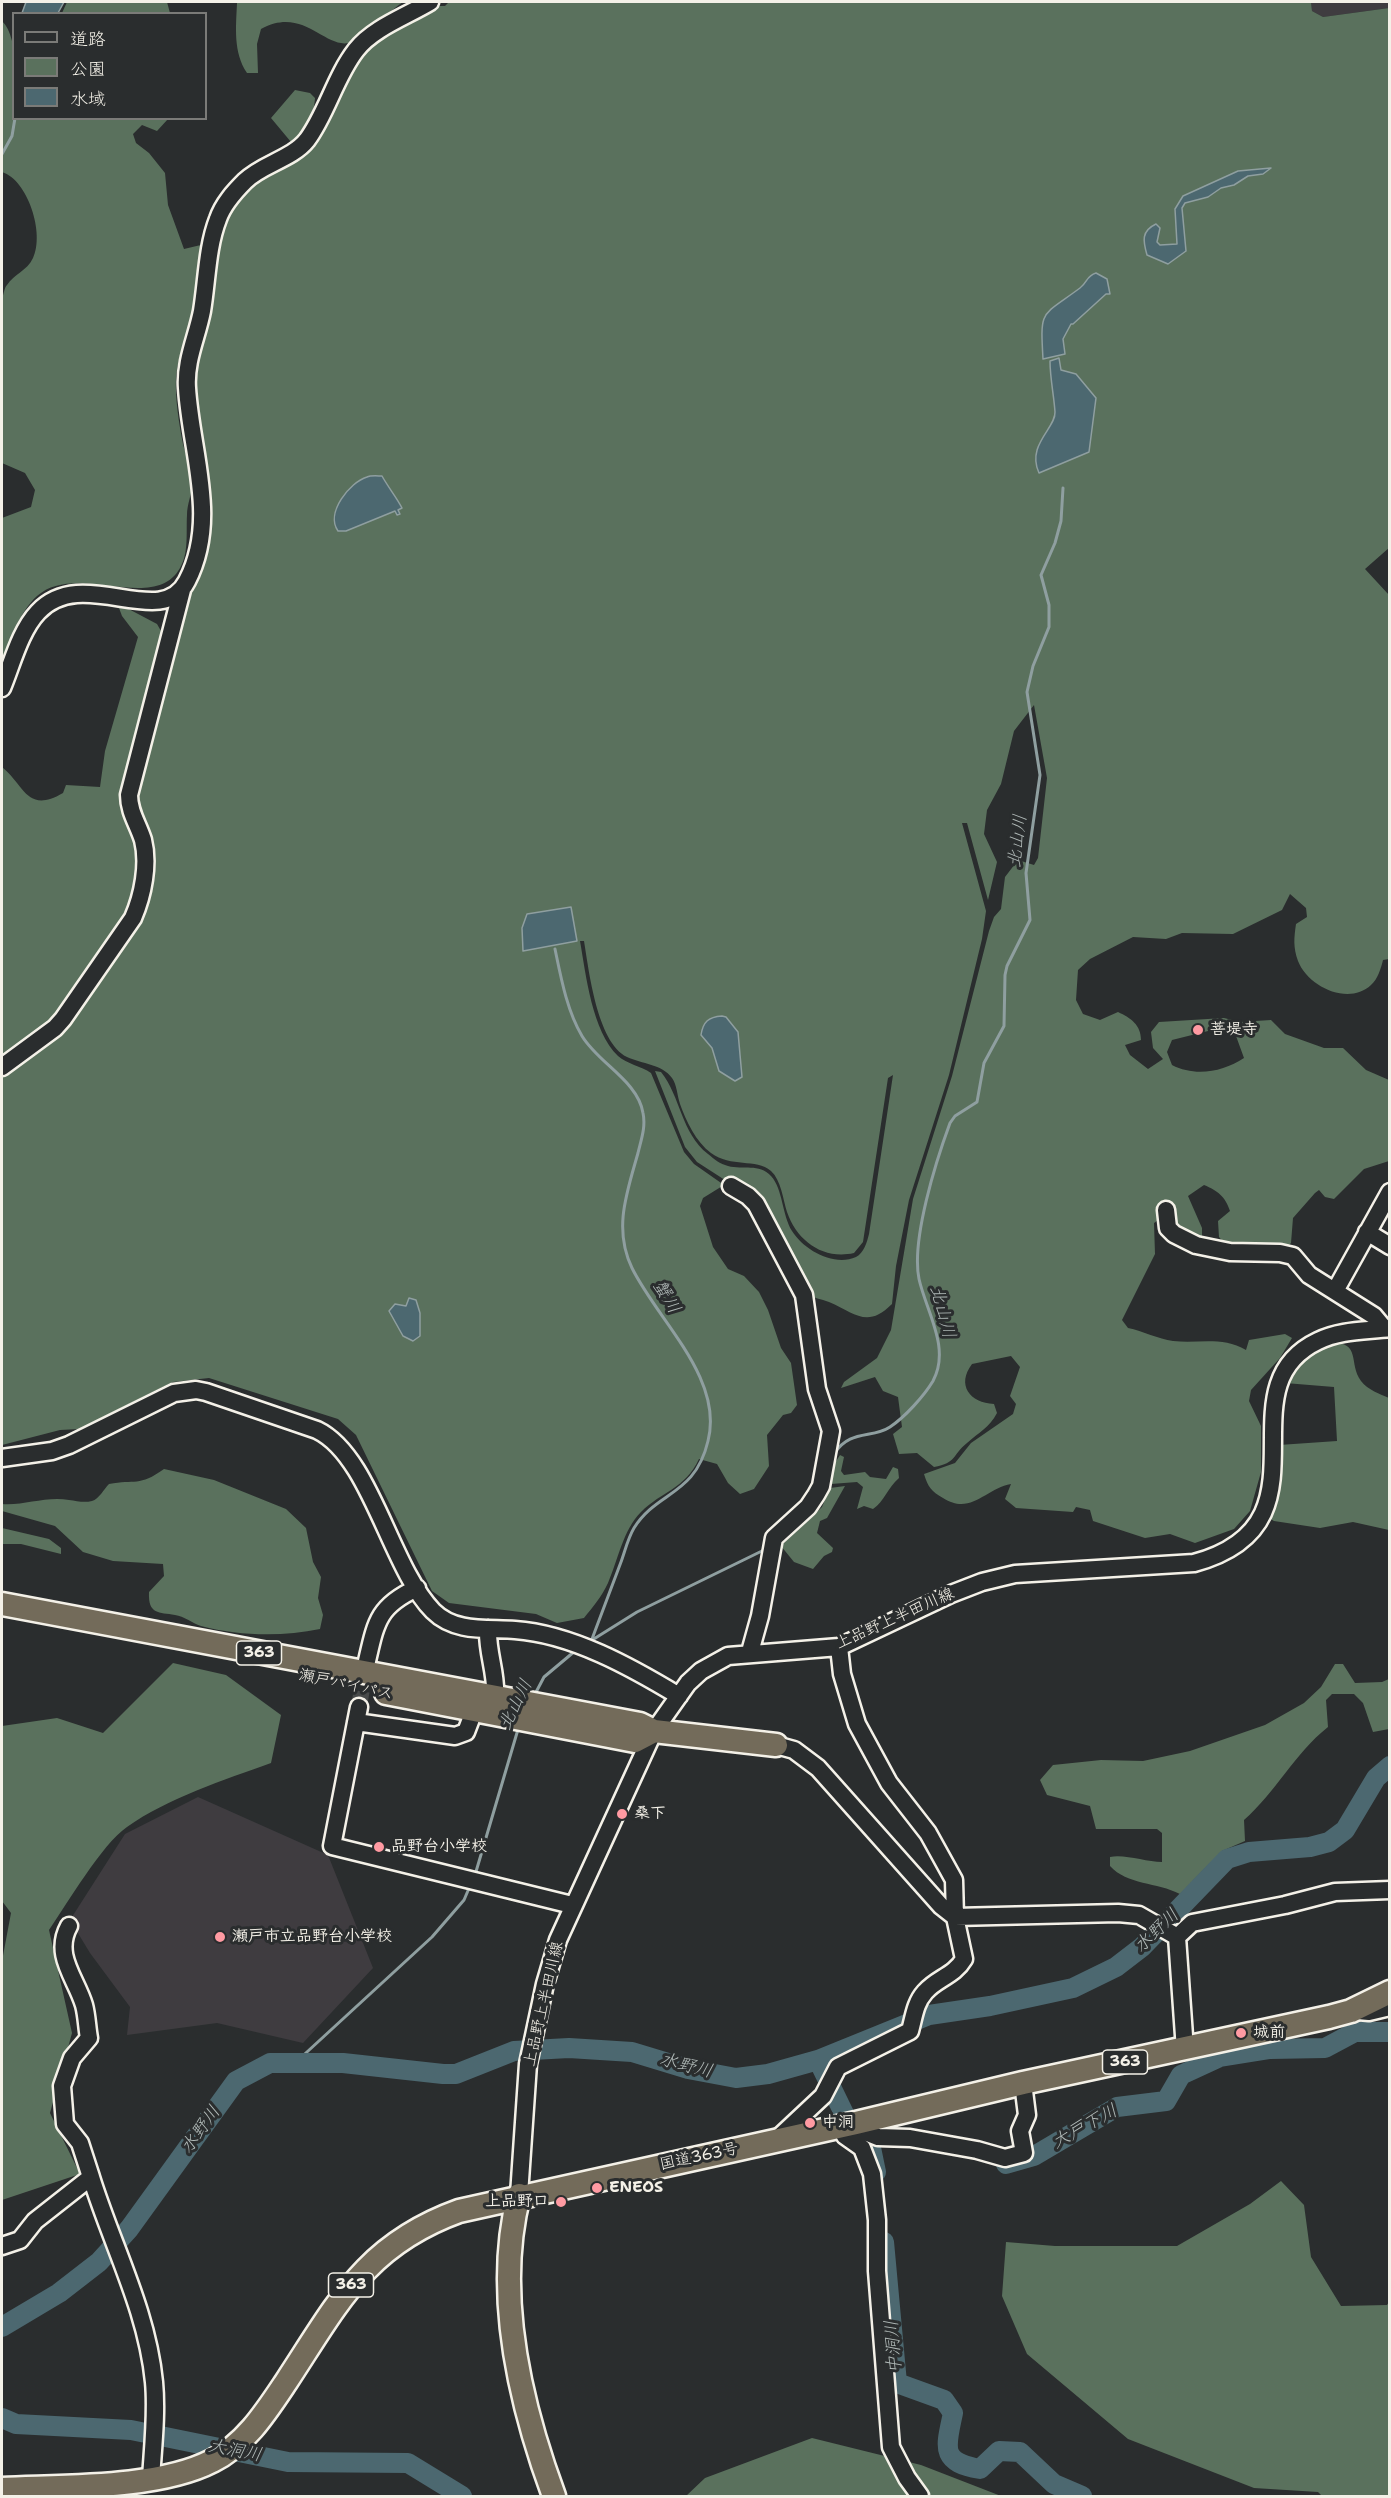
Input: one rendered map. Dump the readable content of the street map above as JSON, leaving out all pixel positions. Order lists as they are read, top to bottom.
{
  "streets": {
    "highway": ["363", "瀬戸バイパス", "国道363号"],
    "street": ["上品野上半田川線"]
  },
  "crossings": [
    ["上品野上半田川線", "瀬戸バイパス"],
    ["上品野上半田川線", "国道363号"]
  ],
  "water": [
    "北山川",
    "蟹川",
    "水野川",
    "大戸下川",
    "中洞川",
    "大洞川"
  ],
  "places": [
    "菩堤寺",
    "桑下",
    "品野台小学校",
    "瀬戸市立品野台小学校",
    "城前",
    "中洞",
    "ENEOS",
    "上品野口"
  ],
  "legend": ["道路", "公園", "水域"]
}
